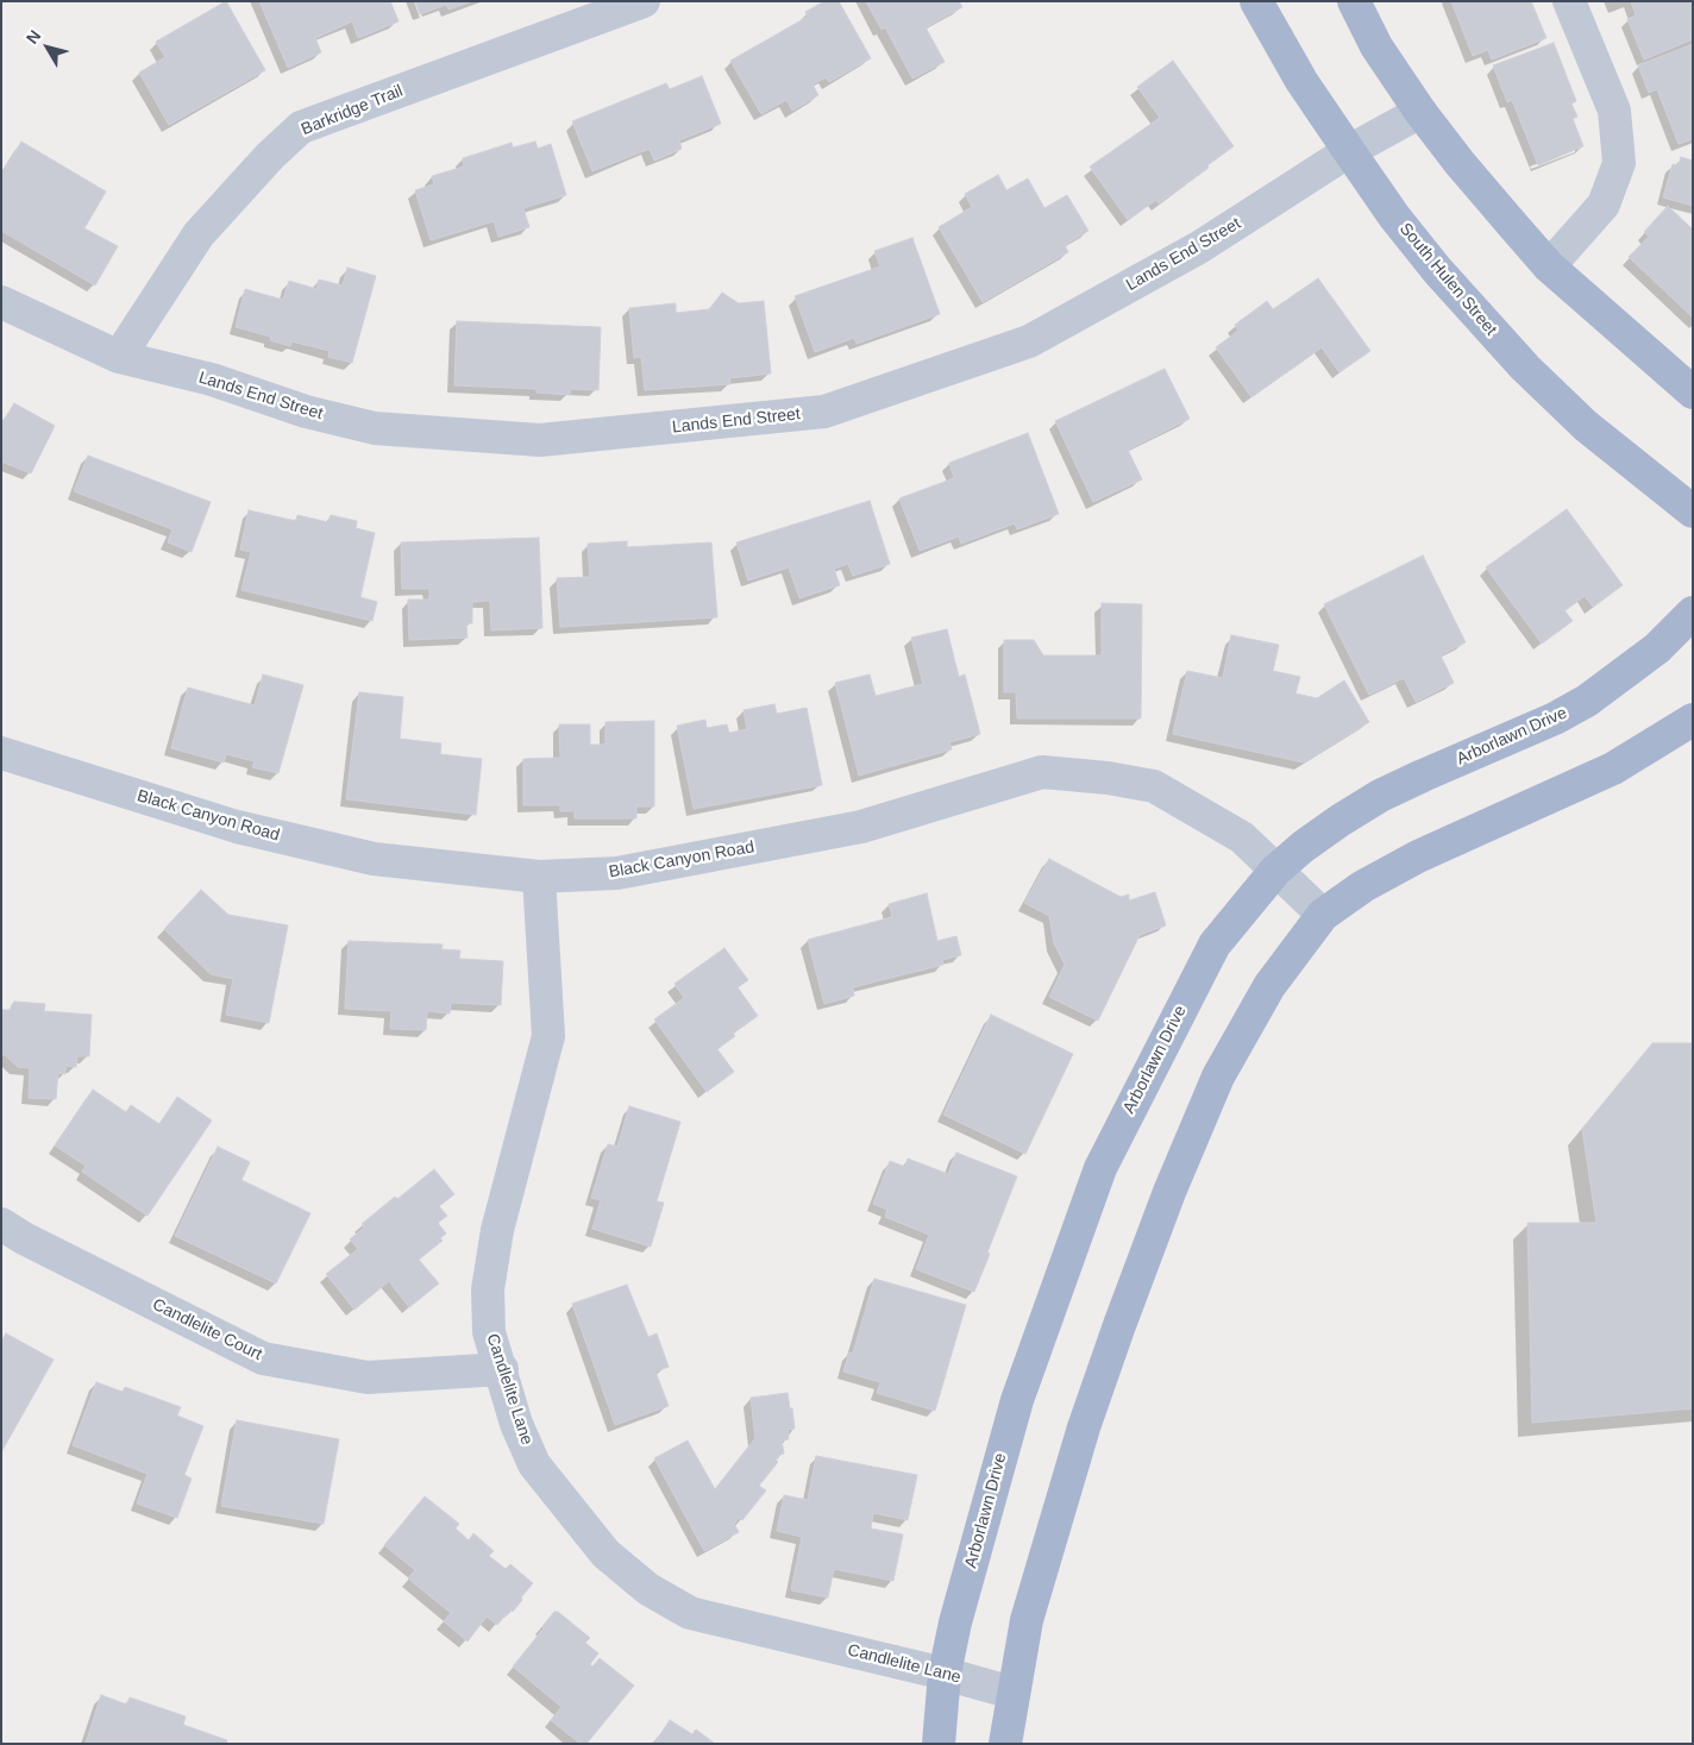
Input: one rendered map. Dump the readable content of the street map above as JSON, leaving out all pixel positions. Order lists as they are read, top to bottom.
{
  "streets": {
    "main road": ["South Hulen Street", "Arborlawn Drive"],
    "street": [
      "Barkridge Trail",
      "Lands End Street",
      "Black Canyon Road",
      "Candlelite Court",
      "Candlelite Lane"
    ]
  },
  "crossings": [
    ["Barkridge Trail", "Lands End Street"],
    ["Lands End Street", "South Hulen Street"],
    ["Arborlawn Drive", "Black Canyon Road"],
    ["Arborlawn Drive", "Candlelite Lane"],
    ["Black Canyon Road", "Candlelite Lane"],
    ["Candlelite Court", "Candlelite Lane"]
  ],
  "north": "top left"
}
